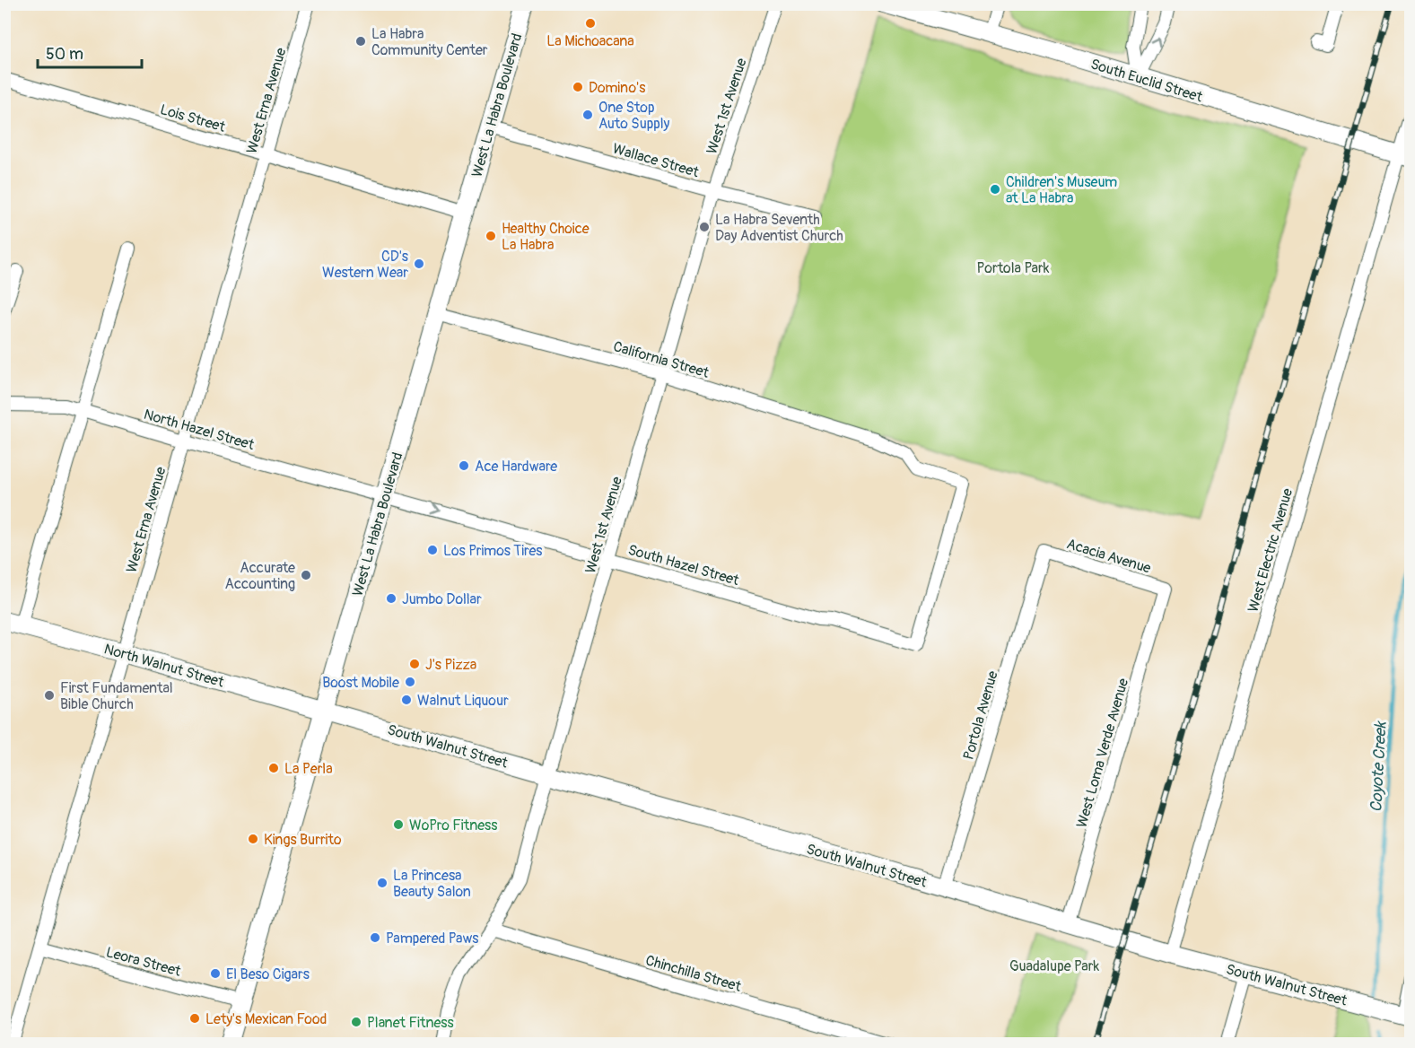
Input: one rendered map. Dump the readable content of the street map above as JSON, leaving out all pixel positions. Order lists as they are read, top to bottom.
{
  "streets": {
    "main road": [
      "South Euclid Street",
      "West La Habra Boulevard",
      "North Walnut Street",
      "South Walnut Street"
    ],
    "street": [
      "West Erna Avenue",
      "West 1st Avenue",
      "Lois Street",
      "Wallace Street",
      "California Street",
      "North Hazel Street",
      "West Electric Avenue",
      "Acacia Avenue",
      "South Hazel Street",
      "Portola Avenue",
      "West Loma Verde Avenue",
      "Leora Street",
      "Chinchilla Street"
    ]
  },
  "crossings": [
    ["South Euclid Street", "West Electric Avenue"],
    ["West Erna Avenue", "Lois Street"],
    ["West Erna Avenue", "North Hazel Street"],
    ["West Erna Avenue", "North Walnut Street"],
    ["West Erna Avenue", "Leora Street"],
    ["West La Habra Boulevard", "Lois Street"],
    ["West La Habra Boulevard", "Wallace Street"],
    ["West La Habra Boulevard", "California Street"],
    ["West La Habra Boulevard", "North Hazel Street"],
    ["West La Habra Boulevard", "South Hazel Street"],
    ["West La Habra Boulevard", "North Walnut Street"],
    ["West La Habra Boulevard", "South Walnut Street"],
    ["West La Habra Boulevard", "Leora Street"],
    ["West 1st Avenue", "Wallace Street"],
    ["West 1st Avenue", "California Street"],
    ["West 1st Avenue", "South Hazel Street"],
    ["West 1st Avenue", "South Walnut Street"],
    ["West 1st Avenue", "Chinchilla Street"],
    ["California Street", "South Hazel Street"],
    ["North Hazel Street", "South Hazel Street"],
    ["West Electric Avenue", "South Walnut Street"],
    ["Acacia Avenue", "Portola Avenue"],
    ["Acacia Avenue", "West Loma Verde Avenue"],
    ["North Walnut Street", "South Walnut Street"],
    ["Portola Avenue", "South Walnut Street"],
    ["South Walnut Street", "West Loma Verde Avenue"]
  ],
  "one_way": ["South Hazel Street"],
  "water": ["Coyote Creek"],
  "parks": ["Portola Park", "Guadalupe Park"],
  "places": [
    "La Michoacana",
    "La Habra Community Center",
    "Domino's",
    "One Stop Auto Supply",
    "Children's Museum at La Habra",
    "La Habra Seventh Day Adventist Church",
    "Healthy Choice La Habra",
    "CD's Western Wear",
    "Ace Hardware",
    "Los Primos Tires",
    "Accurate Accounting",
    "Jumbo Dollar",
    "J's Pizza",
    "Boost Mobile",
    "First Fundamental Bible Church",
    "Walnut Liquour",
    "La Perla",
    "WoPro Fitness",
    "Kings Burrito",
    "La Princesa Beauty Salon",
    "Pampered Paws",
    "El Beso Cigars",
    "Lety's Mexican Food",
    "Planet Fitness"
  ],
  "scale_bar": "50 m"
}
